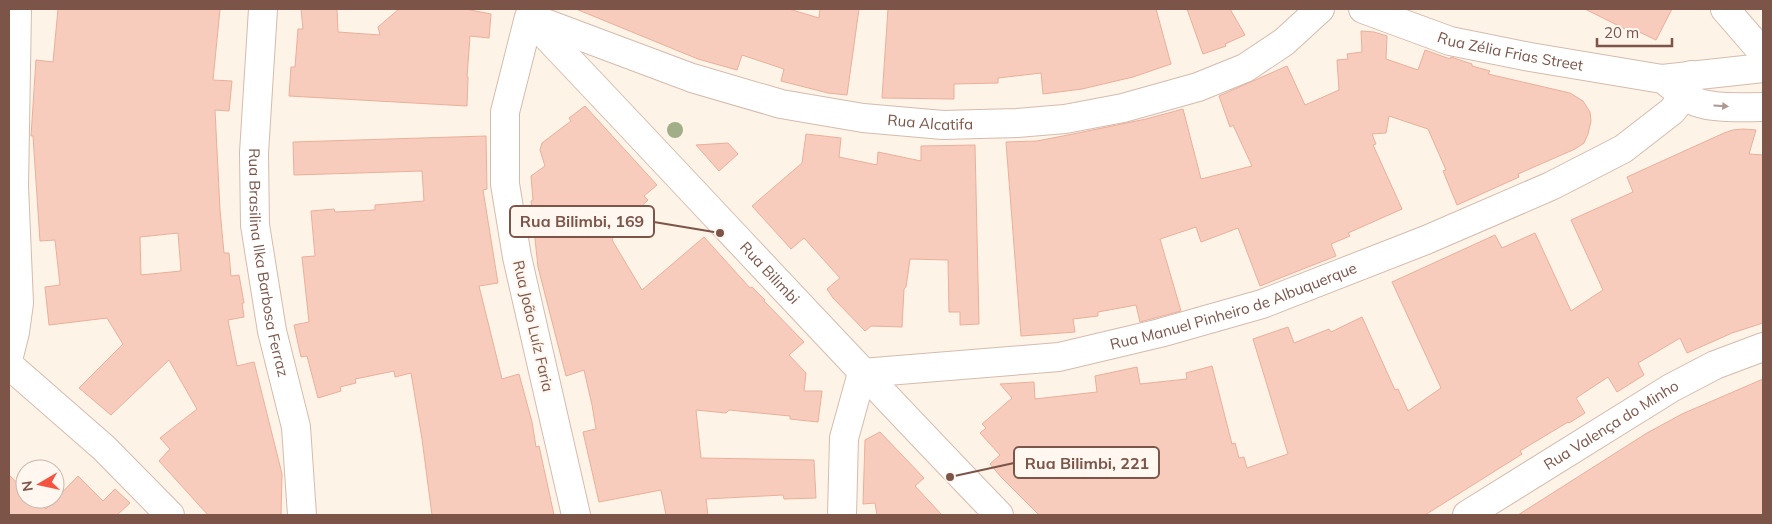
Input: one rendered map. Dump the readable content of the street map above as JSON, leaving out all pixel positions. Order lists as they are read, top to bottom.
{
  "streets": {
    "street": [
      "Rua Zélia Frias Street",
      "Rua Alcatifa",
      "Rua Brasilina Ilka Barbosa Ferraz",
      "Rua Bilimbi",
      "Rua Manuel Pinheiro de Albuquerque",
      "Rua João Luíz Faria",
      "Rua Valença do Minho"
    ]
  },
  "crossings": [
    ["Rua Zélia Frias Street", "Rua Manuel Pinheiro de Albuquerque"],
    ["Rua Alcatifa", "Rua Bilimbi"],
    ["Rua Alcatifa", "Rua João Luíz Faria"],
    ["Rua Bilimbi", "Rua Manuel Pinheiro de Albuquerque"],
    ["Rua Bilimbi", "Rua João Luíz Faria"]
  ],
  "places": ["Rua Bilimbi, 169", "Rua Bilimbi, 221"],
  "scale_bar": "20 m",
  "north": "left"
}
